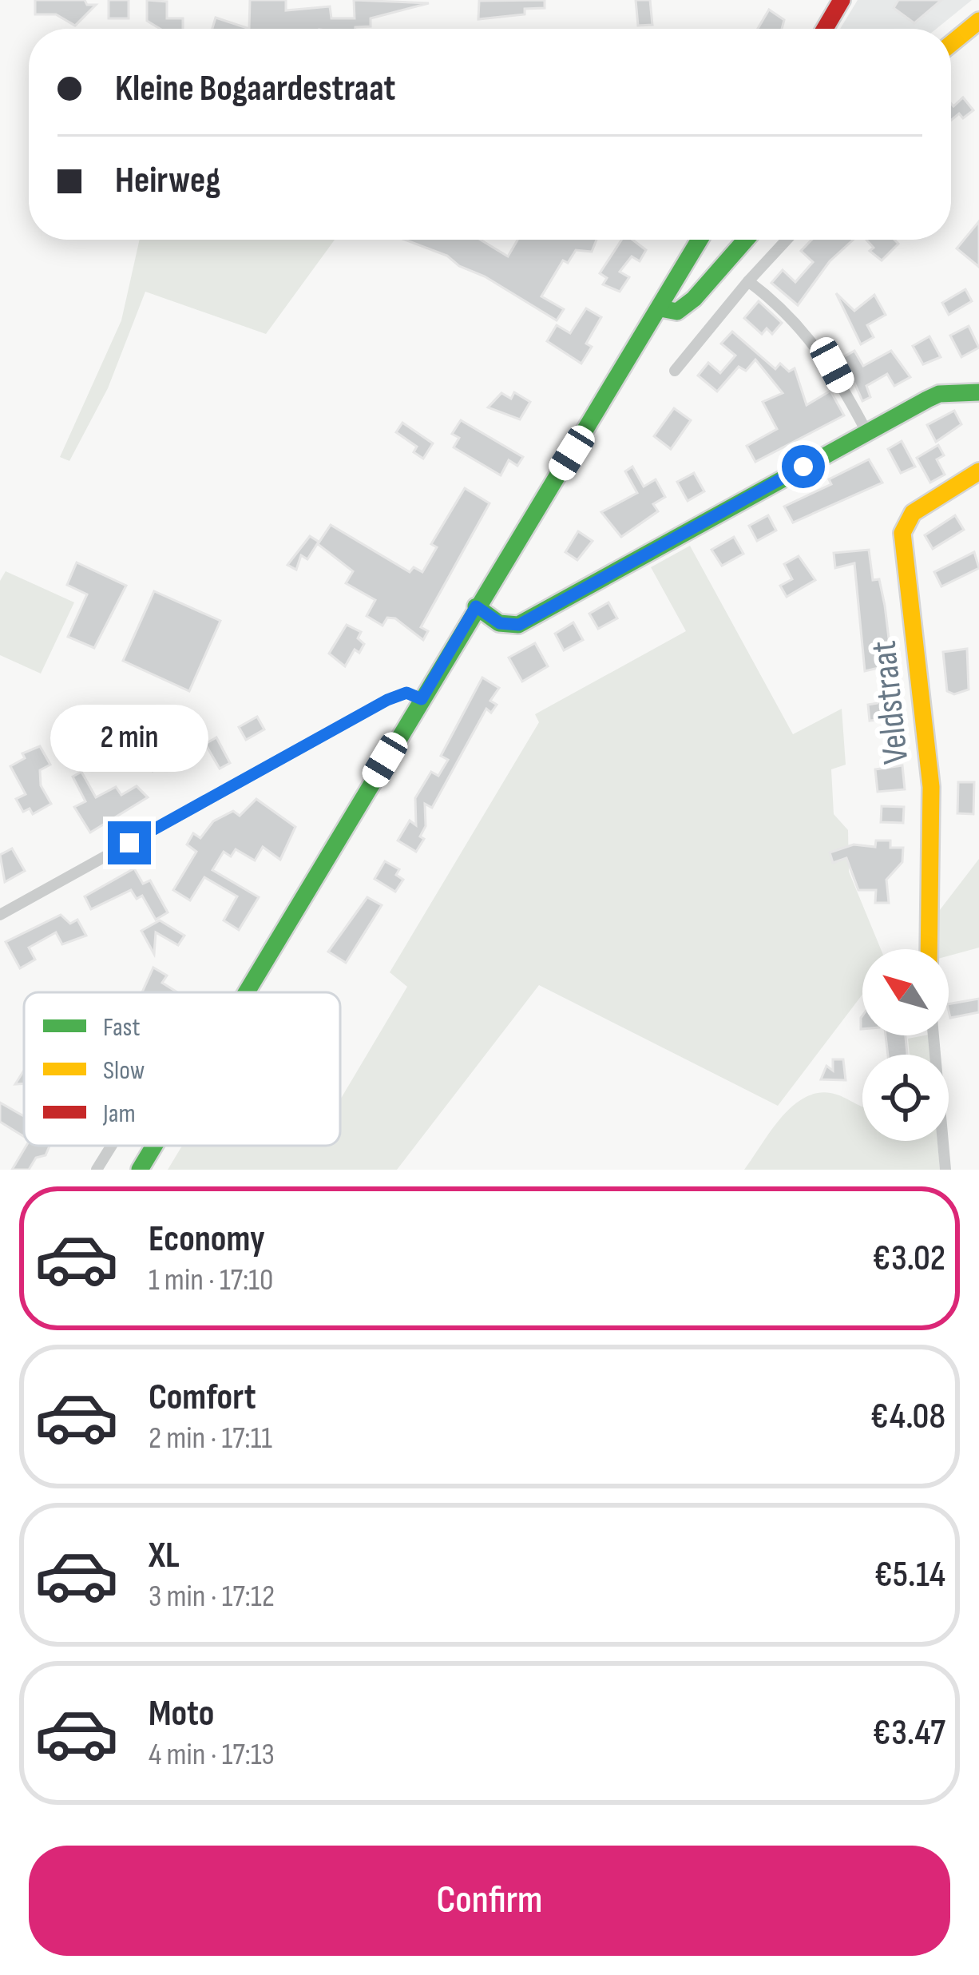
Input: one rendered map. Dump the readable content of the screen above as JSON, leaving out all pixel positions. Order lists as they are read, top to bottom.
{
  "streets": {
    "main road": ["Veldstraat"]
  },
  "legend": ["Fast", "Slow", "Jam"],
  "north": "top left",
  "page": {
    "banner": ["Kleine Bogaardestraat", "Heirweg"],
    "bubble": "2 min",
    "list": [
      {
        "name": "Economy",
        "note": "1 min · 17:10",
        "value": "€3.02"
      },
      {
        "name": "Comfort",
        "note": "2 min · 17:11",
        "value": "€4.08"
      },
      {
        "name": "XL",
        "note": "3 min · 17:12",
        "value": "€5.14"
      },
      {
        "name": "Moto",
        "note": "4 min · 17:13",
        "value": "€3.47"
      }
    ],
    "buttons": "Confirm"
  }
}
